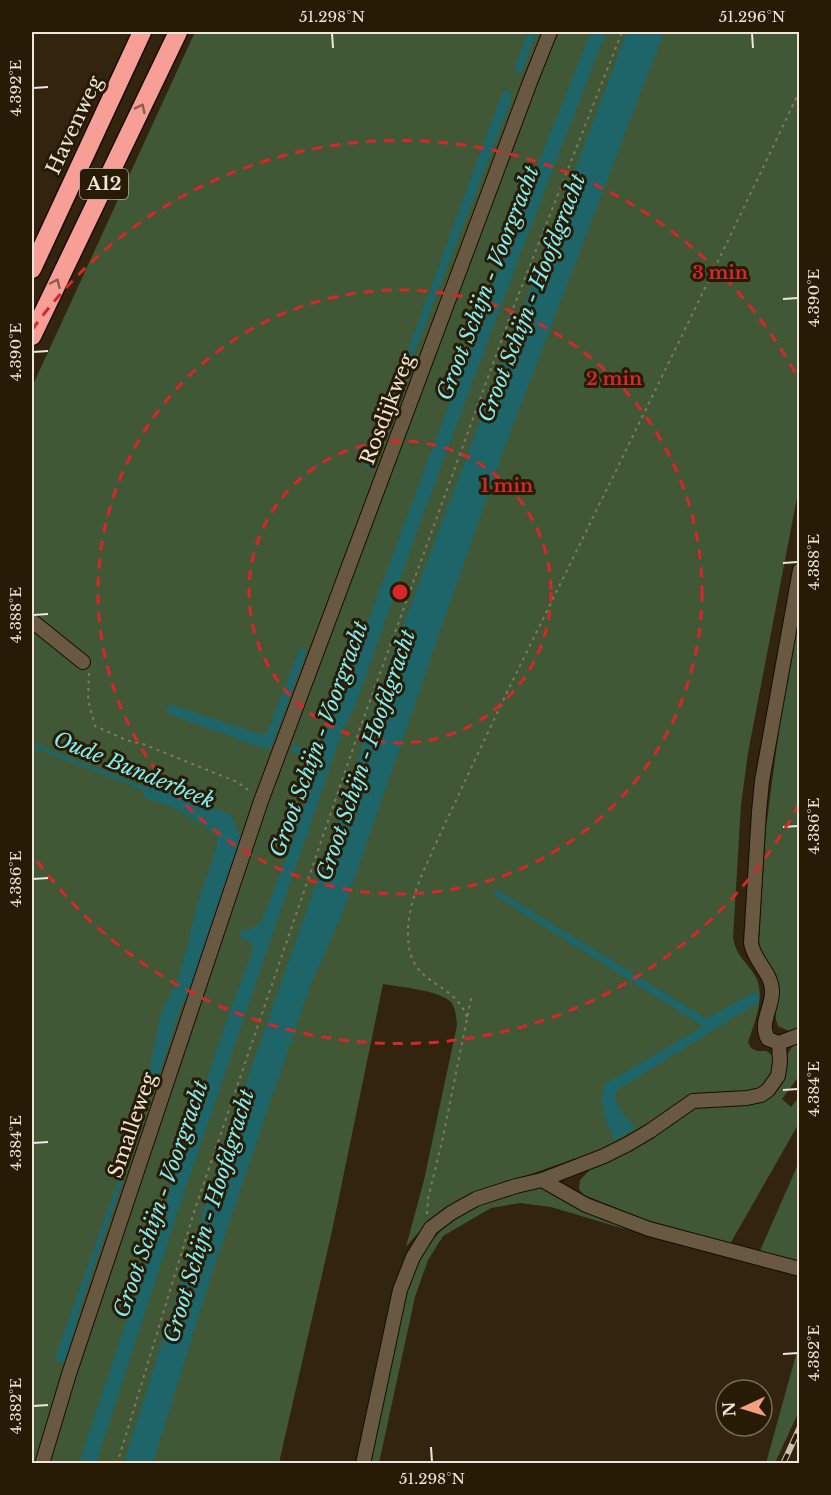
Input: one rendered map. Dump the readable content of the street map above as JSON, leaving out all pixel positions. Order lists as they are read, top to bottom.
{
  "streets": {
    "highway": ["Havenweg", "A12"],
    "street": ["Rosdijkweg", "Smalleweg"]
  },
  "crossings": [
    ["Rosdijkweg", "Smalleweg"]
  ],
  "water": ["Groot Schijn - Voorgracht", "Groot Schijn - Hoofdgracht", "Oude Bunderbeek"],
  "north": "left",
  "coordinates": [
    "51.298°N",
    "51.296°N",
    "4.392°E",
    "4.390°E",
    "4.388°E",
    "4.386°E",
    "4.384°E",
    "4.382°E"
  ],
  "rings": ["3 min", "2 min", "1 min"]
}
